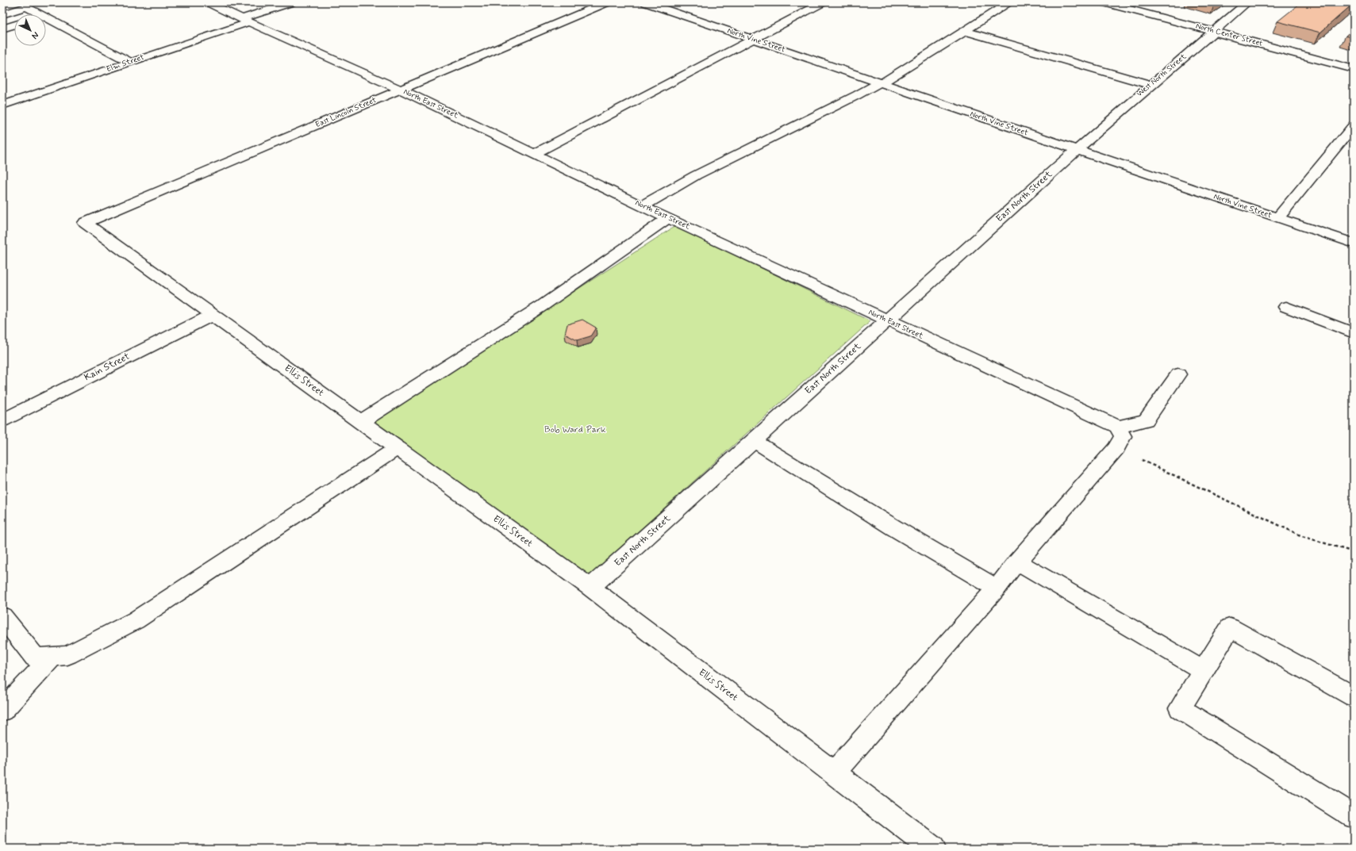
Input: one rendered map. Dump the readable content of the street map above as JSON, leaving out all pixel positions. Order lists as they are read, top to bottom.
{
  "streets": {
    "street": [
      "North Center Street",
      "North Vine Street",
      "Elm Street",
      "West North Street",
      "North East Street",
      "East Lincoln Street",
      "East North Street",
      "Kain Street",
      "Ellis Street"
    ]
  },
  "crossings": [
    ["North Center Street", "West North Street"],
    ["North Vine Street", "West North Street"],
    ["North Vine Street", "East North Street"],
    ["Elm Street", "North East Street"],
    ["West North Street", "East North Street"],
    ["North East Street", "East Lincoln Street"],
    ["North East Street", "East North Street"],
    ["East Lincoln Street", "Ellis Street"],
    ["East North Street", "Ellis Street"],
    ["Kain Street", "Ellis Street"]
  ],
  "parks": ["Bob Ward Park"],
  "north": "bottom right"
}
